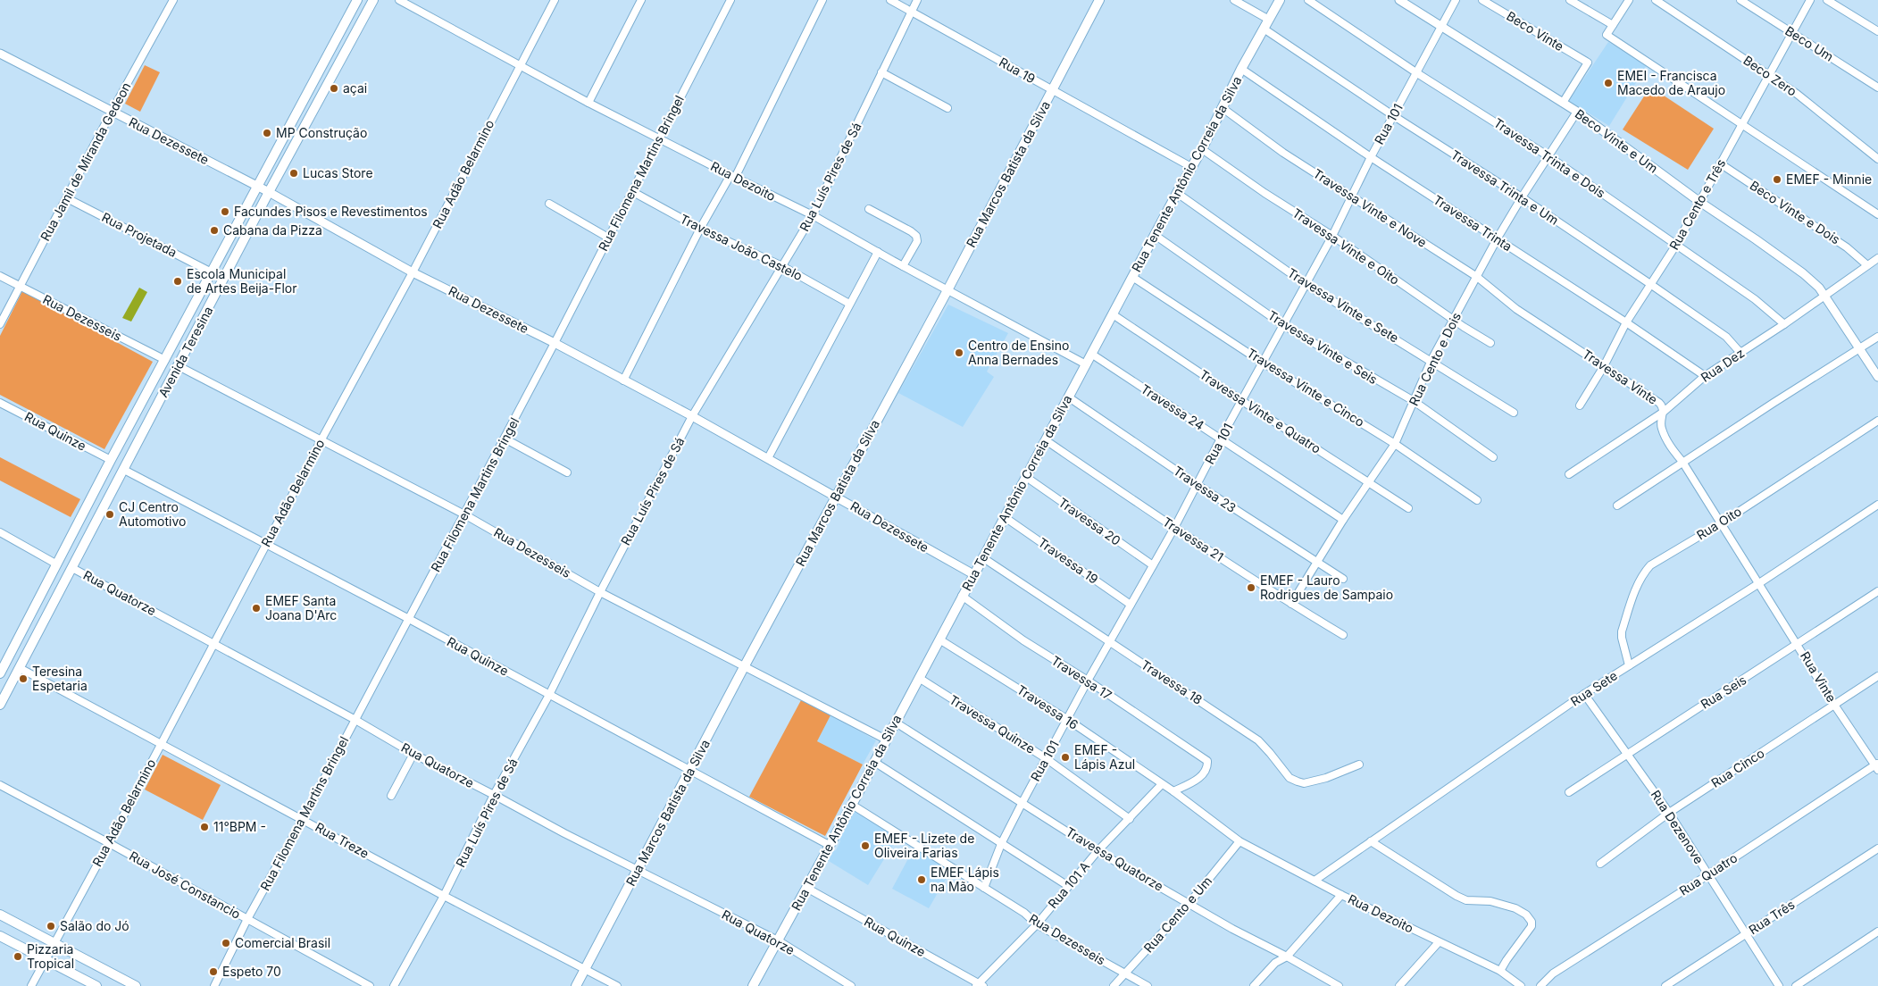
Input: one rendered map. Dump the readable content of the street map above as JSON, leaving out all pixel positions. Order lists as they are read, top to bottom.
{
  "streets": {
    "main road": ["Rua Marcos Batista da Silva", "Rua Tenente Antônio Correia da Silva", "Avenida Teresina"],
    "street": [
      "Beco Vinte",
      "Beco Um",
      "Rua 19",
      "Beco Zero",
      "Rua 101",
      "Rua Dezessete",
      "Beco Vinte e Um",
      "Travessa Trinta e Dois",
      "Rua Jamil de Miranda Gedeon",
      "Rua Filomena Martins Bringel",
      "Rua Adão Belarmino",
      "Rua Luís Pires de Sá",
      "Rua Dezoito",
      "Travessa Trinta e Um",
      "Rua Cento e Três",
      "Travessa Vinte e Nove",
      "Beco Vinte e Dois",
      "Travessa Trinta",
      "Rua Projetada",
      "Travessa Vinte e Oito",
      "Travessa João Castelo",
      "Travessa Vinte e Sete",
      "Rua Dezesseis",
      "Travessa Vinte e Seis",
      "Rua Cento e Dois",
      "Rua Dez",
      "Travessa Vinte",
      "Travessa Vinte e Cinco",
      "Travessa 24",
      "Travessa Vinte e Quatro",
      "Rua Quinze",
      "Travessa 23",
      "Travessa 20",
      "Rua Oito",
      "Travessa 21",
      "Travessa 19",
      "Rua Quatorze",
      "Rua Vinte",
      "Travessa 17",
      "Travessa 18",
      "Rua Sete",
      "Rua Seis",
      "Travessa 16",
      "Travessa Quinze",
      "Rua Cinco",
      "Rua Dezenove",
      "Rua Treze",
      "Travessa Quatorze",
      "Rua Quatro",
      "Rua José Constancio",
      "Rua 101 A",
      "Rua Cento e Um",
      "Rua Três"
    ]
  },
  "crossings": [
    ["Beco Vinte", "Beco Vinte e Um"],
    ["Beco Um", "Rua Cento e Três"],
    ["Rua 19", "Rua Marcos Batista da Silva"],
    ["Rua 19", "Rua Tenente Antônio Correia da Silva"],
    ["Rua 19", "Rua Luís Pires de Sá"],
    ["Beco Zero", "Rua Cento e Três"],
    ["Rua 101", "Beco Vinte e Um"],
    ["Rua 101", "Travessa Trinta e Dois"],
    ["Rua 101", "Travessa Trinta e Um"],
    ["Rua 101", "Travessa Vinte e Nove"],
    ["Rua 101", "Travessa Trinta"],
    ["Rua 101", "Travessa Vinte e Oito"],
    ["Rua 101", "Travessa Vinte e Sete"],
    ["Rua 101", "Rua Dezesseis"],
    ["Rua 101", "Travessa Vinte e Seis"],
    ["Rua 101", "Travessa Vinte e Cinco"],
    ["Rua 101", "Travessa 24"],
    ["Rua 101", "Travessa Vinte e Quatro"],
    ["Rua 101", "Travessa 23"],
    ["Rua 101", "Travessa 20"],
    ["Rua 101", "Travessa 21"],
    ["Rua 101", "Travessa 19"],
    ["Rua 101", "Travessa 17"],
    ["Rua 101", "Travessa 18"],
    ["Rua 101", "Travessa 16"],
    ["Rua 101", "Travessa Quinze"],
    ["Rua 101", "Travessa Quatorze"],
    ["Rua Dezessete", "Rua Jamil de Miranda Gedeon"],
    ["Rua Dezessete", "Rua Filomena Martins Bringel"],
    ["Rua Dezessete", "Rua Adão Belarmino"],
    ["Rua Dezessete", "Rua Marcos Batista da Silva"],
    ["Rua Dezessete", "Rua Tenente Antônio Correia da Silva"],
    ["Rua Dezessete", "Rua Luís Pires de Sá"],
    ["Rua Dezessete", "Avenida Teresina"],
    ["Beco Vinte e Um", "Rua Cento e Três"],
    ["Beco Vinte e Um", "Rua Cento e Dois"],
    ["Beco Vinte e Um", "Rua Dez"],
    ["Travessa Trinta e Dois", "Rua Cento e Três"],
    ["Travessa Trinta e Dois", "Rua Cento e Dois"],
    ["Travessa Trinta e Dois", "Rua Dez"],
    ["Rua Jamil de Miranda Gedeon", "Rua Projetada"],
    ["Rua Jamil de Miranda Gedeon", "Rua Dezesseis"],
    ["Rua Filomena Martins Bringel", "Rua Dezoito"],
    ["Rua Filomena Martins Bringel", "Travessa João Castelo"],
    ["Rua Filomena Martins Bringel", "Rua Dezesseis"],
    ["Rua Filomena Martins Bringel", "Rua Quinze"],
    ["Rua Filomena Martins Bringel", "Rua Quatorze"],
    ["Rua Filomena Martins Bringel", "Rua Treze"],
    ["Rua Filomena Martins Bringel", "Rua José Constancio"],
    ["Rua Adão Belarmino", "Rua Dezoito"],
    ["Rua Adão Belarmino", "Rua Dezesseis"],
    ["Rua Adão Belarmino", "Rua Quinze"],
    ["Rua Adão Belarmino", "Rua Quatorze"],
    ["Rua Adão Belarmino", "Rua Treze"],
    ["Rua Adão Belarmino", "Rua José Constancio"],
    ["Rua Marcos Batista da Silva", "Rua Dezoito"],
    ["Rua Marcos Batista da Silva", "Rua Dezesseis"],
    ["Rua Marcos Batista da Silva", "Rua Quinze"],
    ["Rua Marcos Batista da Silva", "Rua Quatorze"],
    ["Rua Marcos Batista da Silva", "Rua Treze"],
    ["Rua Tenente Antônio Correia da Silva", "Rua Dezoito"],
    ["Rua Tenente Antônio Correia da Silva", "Travessa Trinta e Um"],
    ["Rua Tenente Antônio Correia da Silva", "Travessa Vinte e Nove"],
    ["Rua Tenente Antônio Correia da Silva", "Travessa Trinta"],
    ["Rua Tenente Antônio Correia da Silva", "Travessa Vinte e Oito"],
    ["Rua Tenente Antônio Correia da Silva", "Travessa Vinte e Sete"],
    ["Rua Tenente Antônio Correia da Silva", "Rua Dezesseis"],
    ["Rua Tenente Antônio Correia da Silva", "Travessa Vinte e Seis"],
    ["Rua Tenente Antônio Correia da Silva", "Travessa Vinte e Cinco"],
    ["Rua Tenente Antônio Correia da Silva", "Travessa 24"],
    ["Rua Tenente Antônio Correia da Silva", "Travessa Vinte e Quatro"],
    ["Rua Tenente Antônio Correia da Silva", "Rua Quinze"],
    ["Rua Tenente Antônio Correia da Silva", "Travessa 23"],
    ["Rua Tenente Antônio Correia da Silva", "Travessa 20"],
    ["Rua Tenente Antônio Correia da Silva", "Travessa 21"],
    ["Rua Tenente Antônio Correia da Silva", "Travessa 19"],
    ["Rua Tenente Antônio Correia da Silva", "Rua Quatorze"],
    ["Rua Tenente Antônio Correia da Silva", "Travessa 17"],
    ["Rua Tenente Antônio Correia da Silva", "Travessa 18"],
    ["Rua Tenente Antônio Correia da Silva", "Travessa 16"],
    ["Rua Tenente Antônio Correia da Silva", "Travessa Quinze"],
    ["Rua Tenente Antônio Correia da Silva", "Travessa Quatorze"],
    ["Rua Luís Pires de Sá", "Rua Dezoito"],
    ["Rua Luís Pires de Sá", "Travessa João Castelo"],
    ["Rua Luís Pires de Sá", "Rua Dezesseis"],
    ["Rua Luís Pires de Sá", "Rua Quinze"],
    ["Rua Luís Pires de Sá", "Rua Quatorze"],
    ["Rua Luís Pires de Sá", "Rua Treze"],
    ["Rua Dezoito", "Rua Sete"],
    ["Rua Dezoito", "Travessa 16"],
    ["Rua Dezoito", "Rua Cento e Um"],
    ["Travessa Trinta e Um", "Rua Cento e Três"],
    ["Travessa Trinta e Um", "Rua Cento e Dois"],
    ["Travessa Trinta e Um", "Rua Dez"],
    ["Rua Cento e Três", "Beco Vinte e Dois"],
    ["Rua Cento e Três", "Travessa Trinta"],
    ["Rua Cento e Três", "Travessa Vinte"],
    ["Travessa Vinte e Nove", "Rua Cento e Dois"],
    ["Travessa Vinte e Nove", "Travessa Vinte"],
    ["Beco Vinte e Dois", "Rua Dez"],
    ["Travessa Trinta", "Rua Cento e Dois"],
    ["Travessa Trinta", "Rua Dez"],
    ["Rua Projetada", "Avenida Teresina"],
    ["Travessa Vinte e Oito", "Rua Cento e Dois"],
    ["Travessa Vinte e Sete", "Rua Cento e Dois"],
    ["Rua Dezesseis", "Avenida Teresina"],
    ["Rua Dezesseis", "Rua 101 A"],
    ["Rua Dezesseis", "Rua Cento e Um"],
    ["Travessa Vinte e Seis", "Rua Cento e Dois"],
    ["Avenida Teresina", "Rua Quinze"],
    ["Avenida Teresina", "Rua Quatorze"],
    ["Avenida Teresina", "Rua Treze"],
    ["Rua Cento e Dois", "Travessa Vinte e Cinco"],
    ["Rua Cento e Dois", "Travessa 24"],
    ["Rua Cento e Dois", "Travessa Vinte e Quatro"],
    ["Rua Cento e Dois", "Travessa 23"],
    ["Rua Cento e Dois", "Travessa 21"],
    ["Rua Dez", "Travessa Vinte"],
    ["Travessa Vinte", "Rua Oito"],
    ["Travessa Vinte", "Rua Vinte"],
    ["Travessa Vinte", "Rua Sete"],
    ["Rua Quinze", "Rua 101 A"],
    ["Rua Oito", "Rua Sete"],
    ["Rua Vinte", "Rua Sete"],
    ["Rua Vinte", "Rua Seis"],
    ["Rua Vinte", "Rua Cinco"],
    ["Rua Vinte", "Rua Quatro"],
    ["Travessa 17", "Travessa 16"],
    ["Rua Sete", "Rua Dezenove"],
    ["Rua Seis", "Rua Dezenove"],
    ["Travessa 16", "Rua 101 A"],
    ["Travessa 16", "Rua Cento e Um"],
    ["Travessa Quinze", "Rua 101 A"],
    ["Rua Cinco", "Rua Dezenove"],
    ["Rua Dezenove", "Rua Quatro"],
    ["Rua Dezenove", "Rua Três"],
    ["Travessa Quatorze", "Rua 101 A"],
    ["Travessa Quatorze", "Rua Cento e Um"]
  ],
  "places": [
    "EMEI - Francisca Macedo de Araujo",
    "açai",
    "MP Construção",
    "Lucas Store",
    "EMEF - Minnie",
    "Facundes Pisos e Revestimentos",
    "Cabana da Pizza",
    "Escola Municipal de Artes Beija-Flor",
    "Centro de Ensino Anna Bernades",
    "CJ Centro Automotivo",
    "EMEF - Lauro Rodrigues de Sampaio",
    "EMEF Santa Joana D'Arc",
    "Teresina Espetaria",
    "EMEF - Lápis Azul",
    "11°BPM -",
    "EMEF - Lizete de Oliveira Farias",
    "EMEF Lápis na Mão",
    "Salão do Jó",
    "Comercial Brasil",
    "Pizzaria Tropical",
    "Espeto 70"
  ]
}
